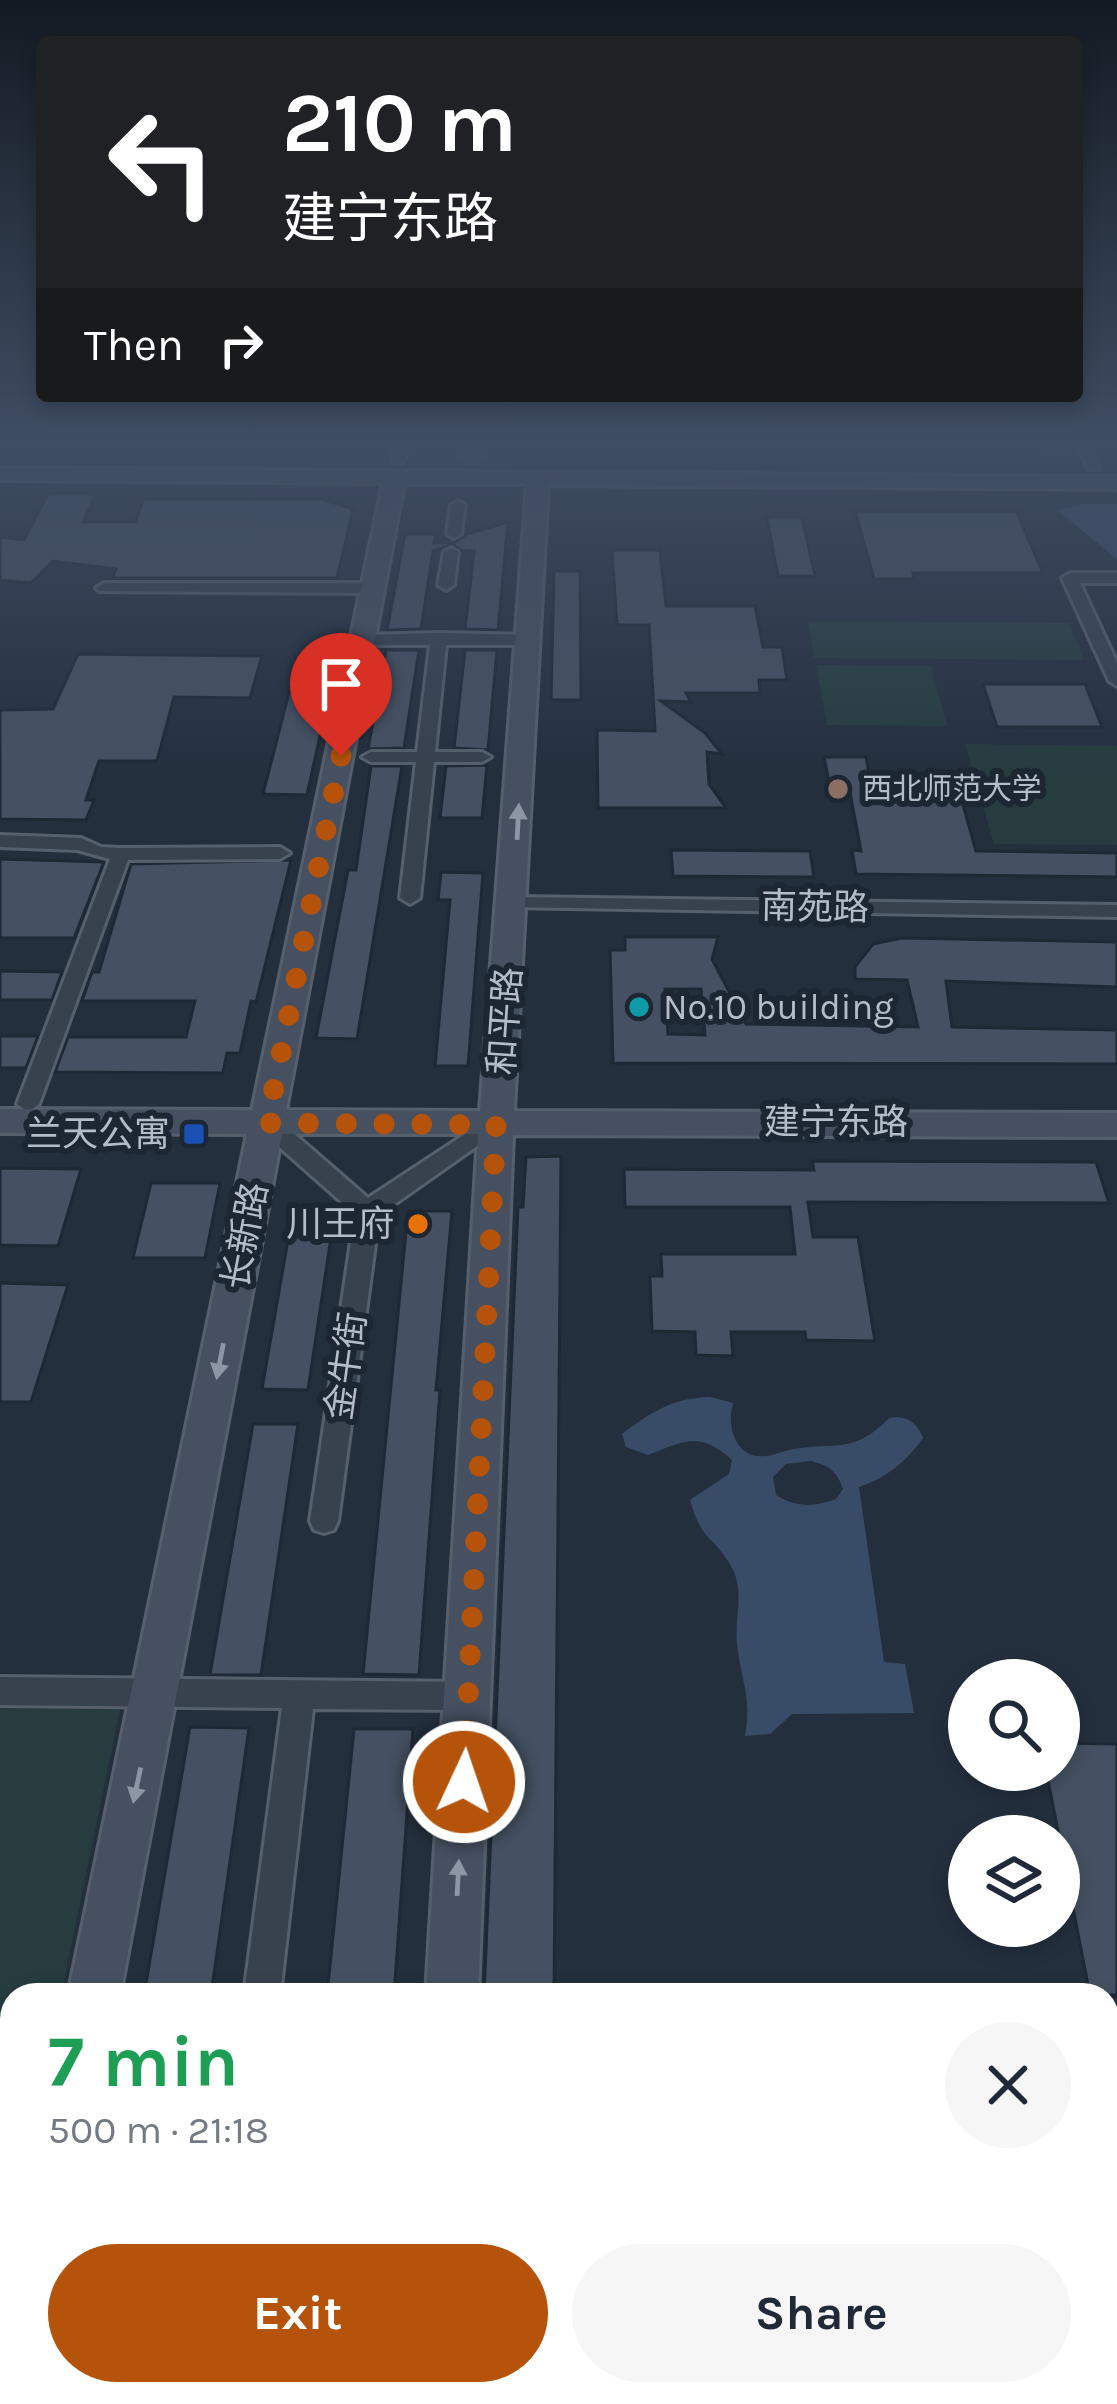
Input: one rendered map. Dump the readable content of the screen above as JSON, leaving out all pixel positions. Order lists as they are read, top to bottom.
{
  "streets": {
    "main road": ["和平路", "建宁东路", "长新路"],
    "street": ["南苑路", "金牛街"]
  },
  "crossings": [
    ["南苑路", "和平路"],
    ["和平路", "建宁东路"],
    ["建宁东路", "长新路"]
  ],
  "one_way": ["和平路", "长新路"],
  "places": {
    "other": ["西北师范大学", "No.10 building", "川王府"],
    "transit": ["兰天公寓"]
  },
  "page": {
    "turn": ["210 m", "建宁东路"],
    "then": "Then",
    "heading": ["7 min", "500 m · 21:18"],
    "buttons": ["Exit", "Share"]
  }
}
